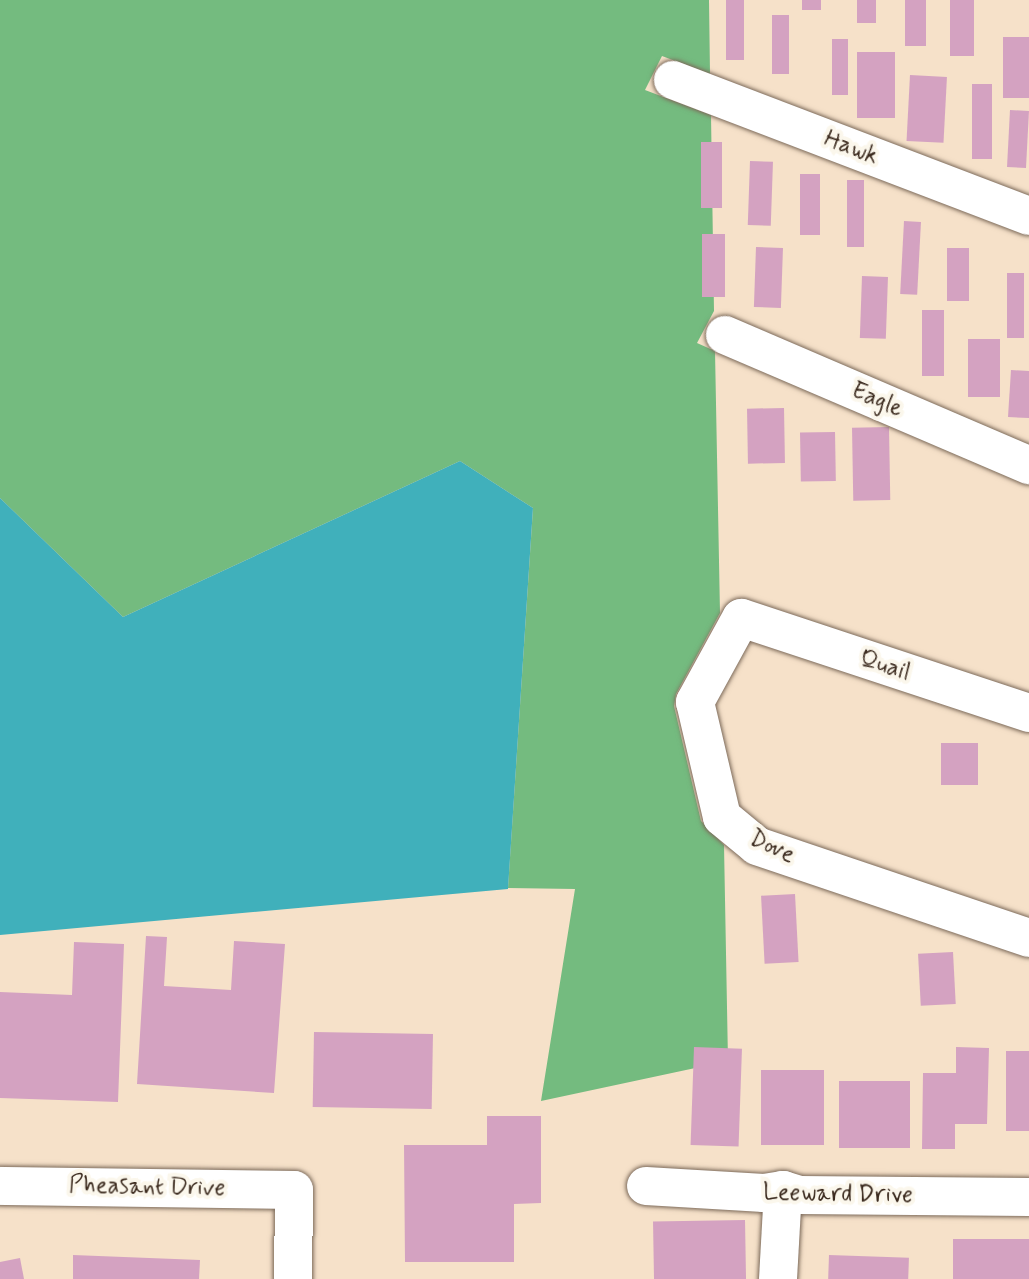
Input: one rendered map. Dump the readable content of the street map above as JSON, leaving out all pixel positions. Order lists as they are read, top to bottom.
{
  "streets": {
    "street": [
      "Hawk",
      "Eagle",
      "Quail",
      "Dove",
      "Pheasant Drive",
      "Leeward Drive"
    ]
  },
  "crossings": [
    ["Quail", "Dove"]
  ]
}
